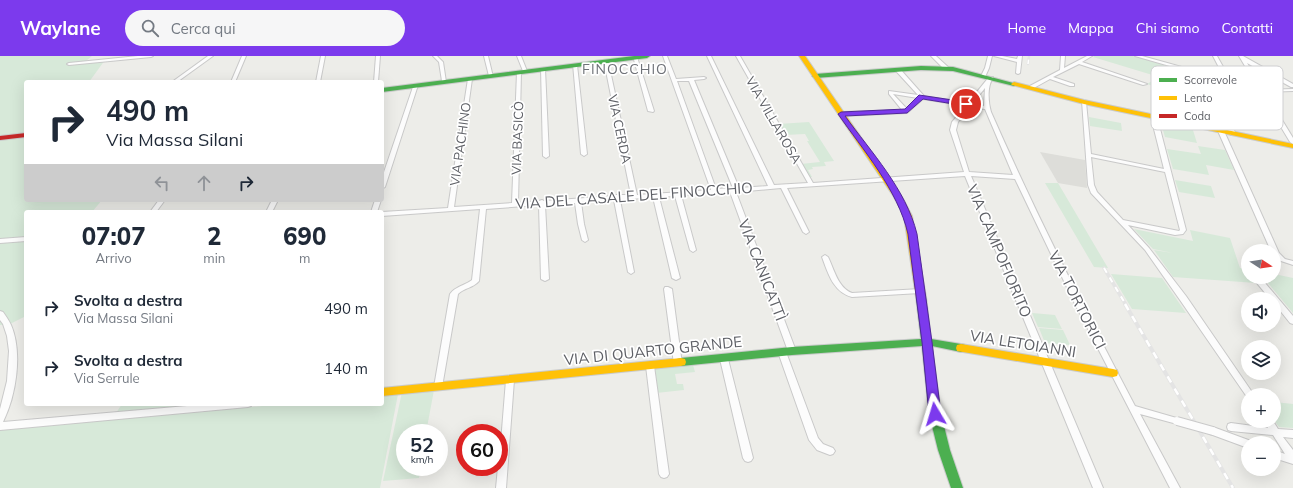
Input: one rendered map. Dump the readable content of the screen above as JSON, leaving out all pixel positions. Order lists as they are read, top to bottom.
{
  "streets": {
    "main road": ["VIA LETOIANNI", "VIA DI QUARTO GRANDE"],
    "street": [
      "VIA VILLAROSA",
      "VIA CERDA",
      "VIA BASICÒ",
      "VIA PACHINO",
      "VIA DEL CASALE DEL FINOCCHIO",
      "VIA CAMPOFIORITO",
      "VIA CANICATTÌ",
      "VIA TORTORICI"
    ]
  },
  "crossings": [
    ["VIA VILLAROSA", "VIA DEL CASALE DEL FINOCCHIO"],
    ["VIA CERDA", "VIA DEL CASALE DEL FINOCCHIO"],
    ["VIA BASICÒ", "VIA DEL CASALE DEL FINOCCHIO"],
    ["VIA PACHINO", "VIA DEL CASALE DEL FINOCCHIO"],
    ["VIA DEL CASALE DEL FINOCCHIO", "VIA CAMPOFIORITO"],
    ["VIA DEL CASALE DEL FINOCCHIO", "VIA CANICATTÌ"],
    ["VIA DEL CASALE DEL FINOCCHIO", "VIA TORTORICI"],
    ["VIA CAMPOFIORITO", "VIA LETOIANNI"],
    ["VIA CANICATTÌ", "VIA DI QUARTO GRANDE"],
    ["VIA TORTORICI", "VIA LETOIANNI"],
    ["VIA LETOIANNI", "VIA DI QUARTO GRANDE"]
  ],
  "districts": ["FINOCCHIO"],
  "legend": ["Scorrevole", "Lento", "Coda"],
  "north": "right",
  "page": {
    "header": "Waylane",
    "search": "Cerca qui",
    "nav": [
      "Home",
      "Mappa",
      "Chi siamo",
      "Contatti"
    ],
    "turn": ["490 m", "Via Massa Silani"],
    "eta": [
      "07:07",
      "Arrivo",
      "2",
      "min",
      "690",
      "m"
    ],
    "map_buttons": ["+", "−"],
    "list": [
      {
        "name": "Svolta a destra",
        "note": "Via Massa Silani",
        "value": "490 m"
      },
      {
        "name": "Svolta a destra",
        "note": "Via Serrule",
        "value": "140 m"
      }
    ],
    "speed": "52 km/h",
    "limit": "60"
  }
}
